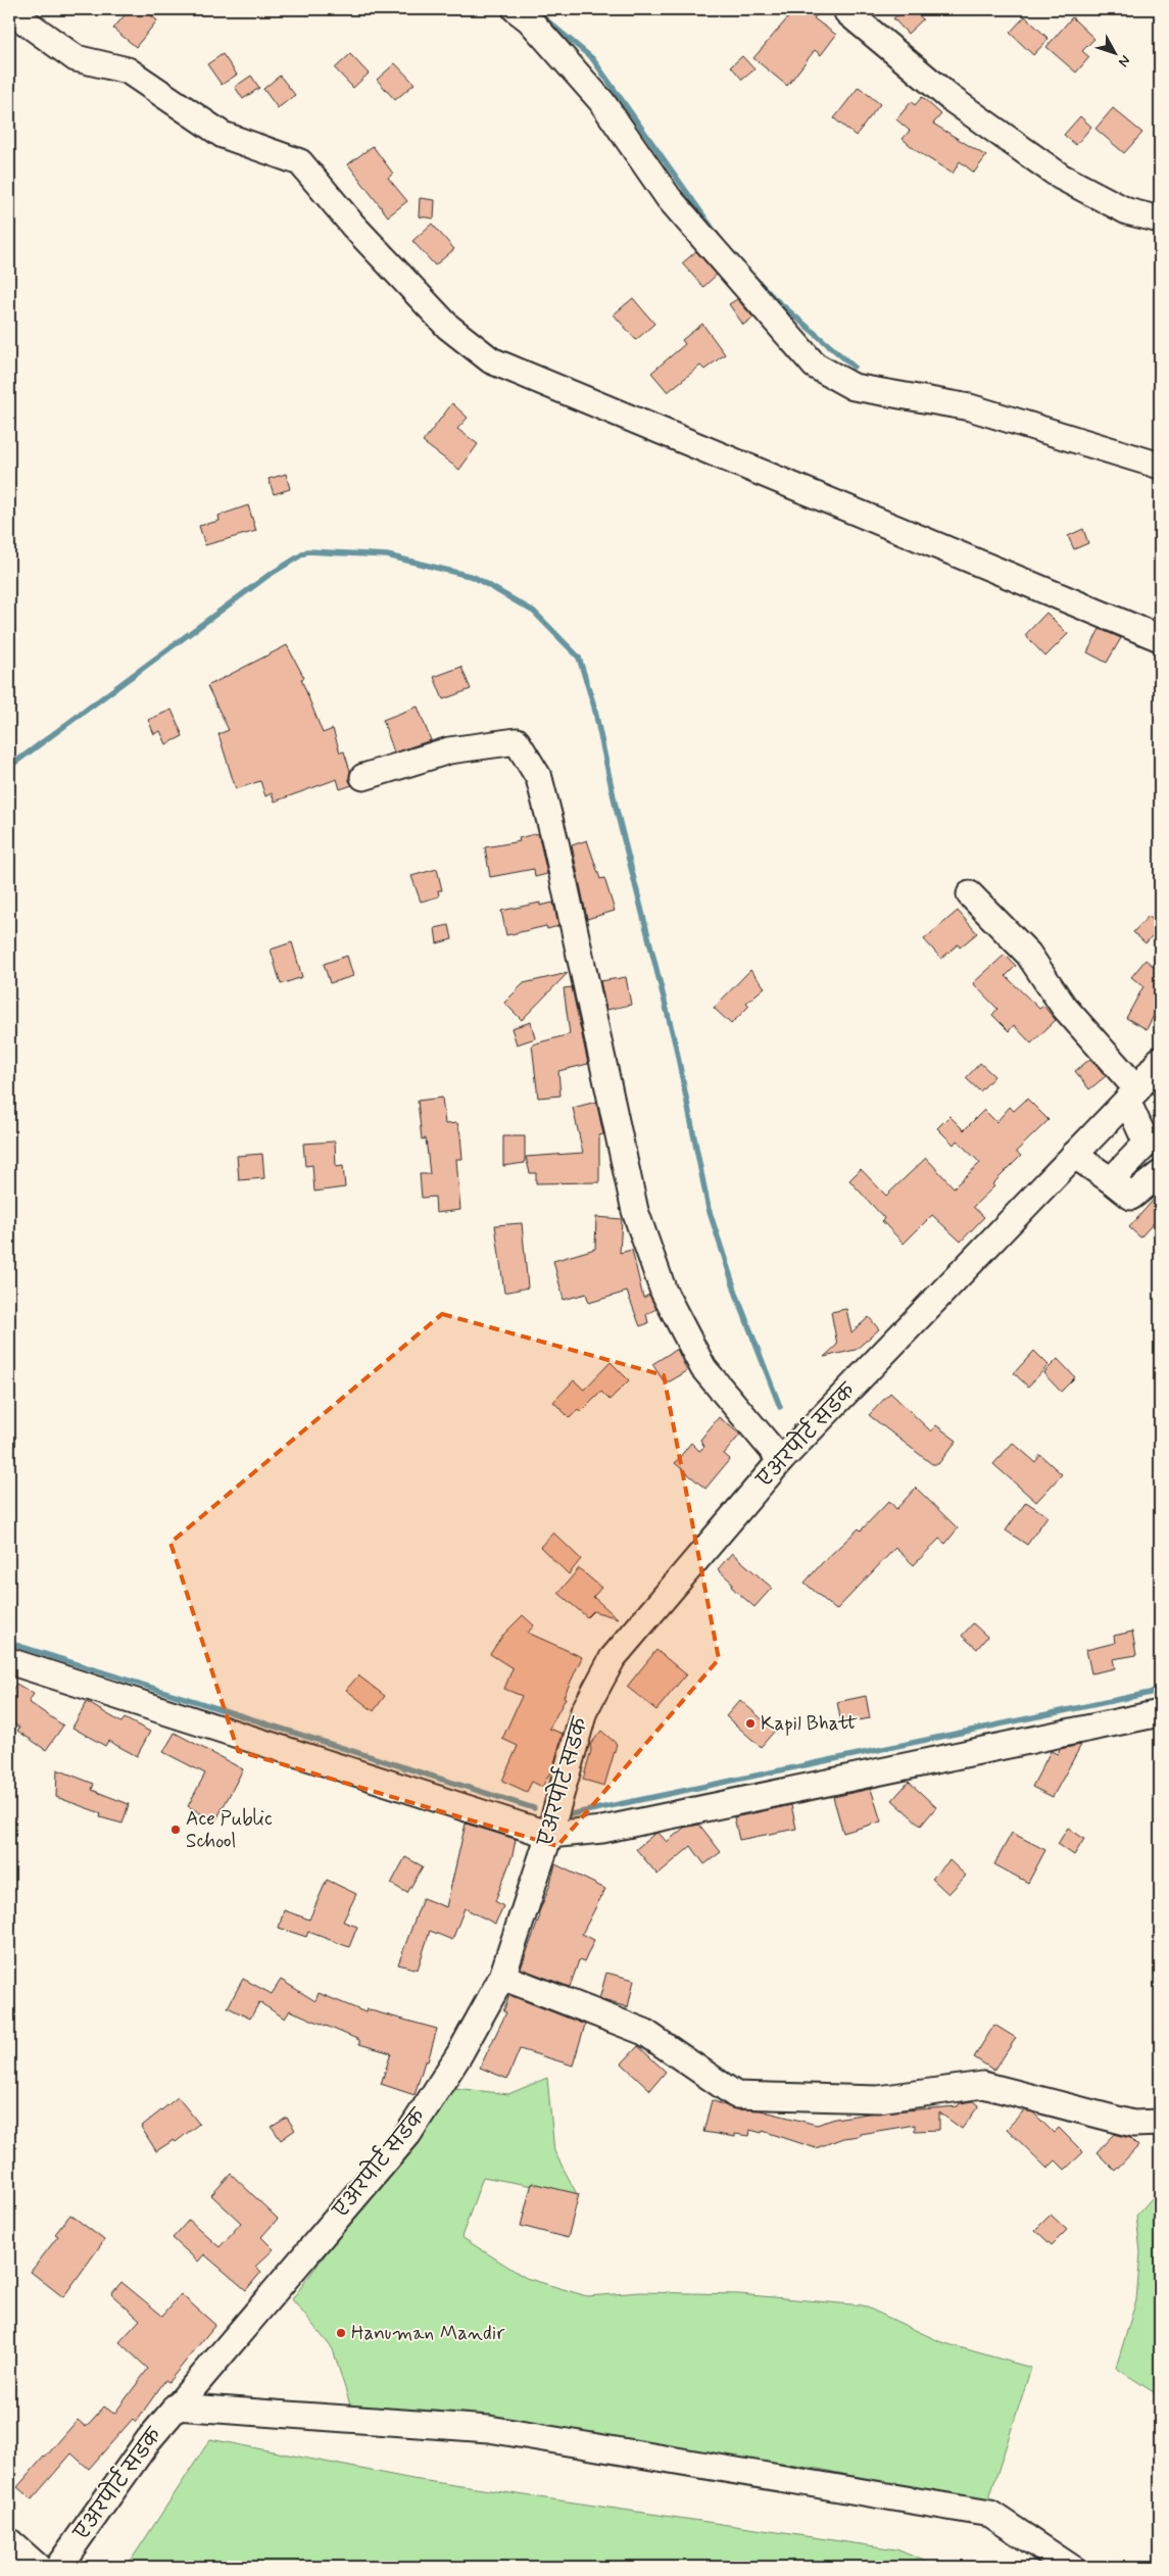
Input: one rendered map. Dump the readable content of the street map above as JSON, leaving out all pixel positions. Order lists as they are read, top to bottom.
{
  "streets": {
    "street": ["एअरपोर्ट सडक"]
  },
  "places": ["Kapil Bhatt", "Ace Public School", "Hanuman Mandir"],
  "north": "bottom right"
}
